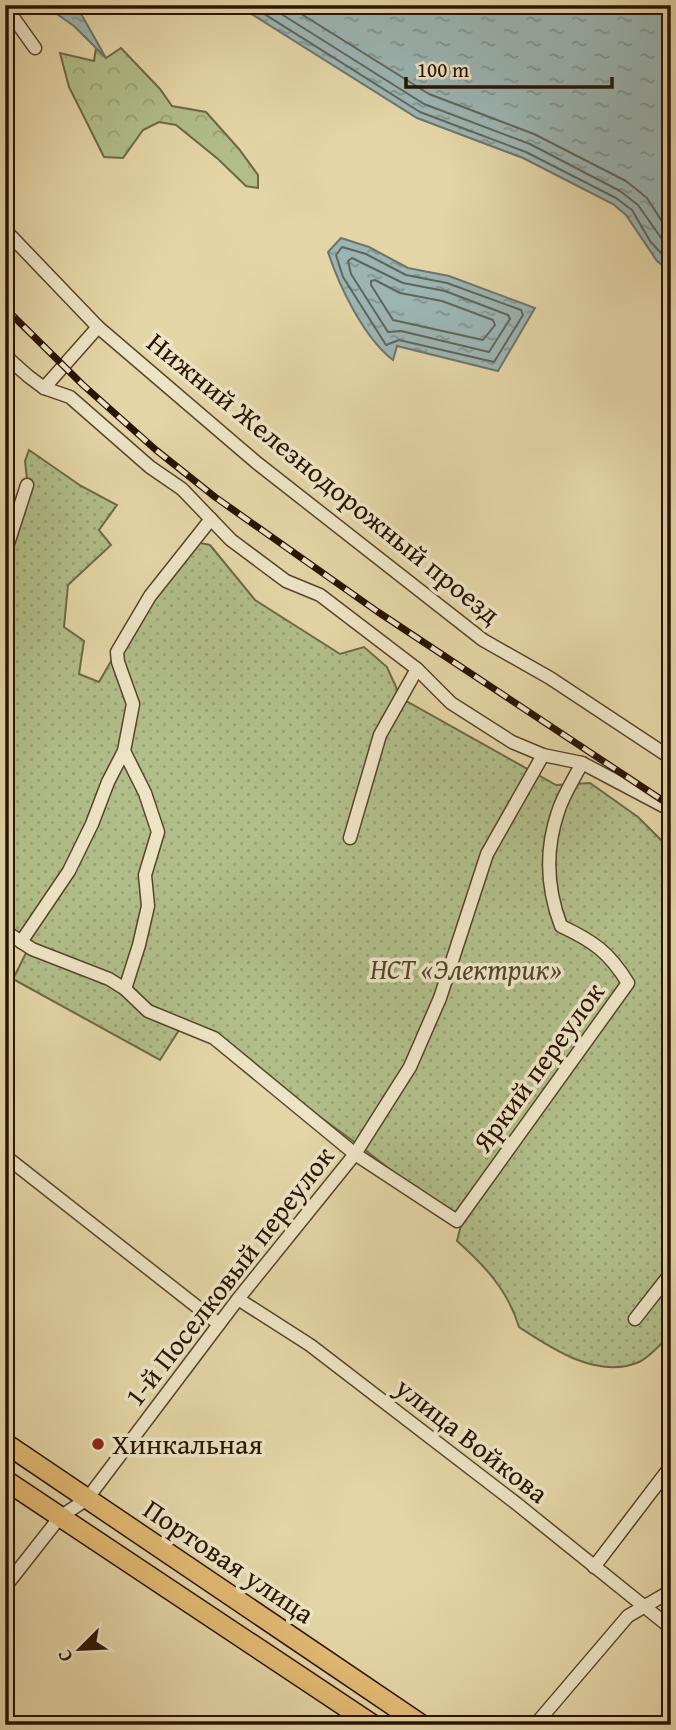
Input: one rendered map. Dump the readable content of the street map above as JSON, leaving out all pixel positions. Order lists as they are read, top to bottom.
{
  "streets": {
    "main road": ["Портовая улица"],
    "street": [
      "Нижний Железнодорожный проезд",
      "Яркий переулок",
      "1-й Поселковый переулок",
      "улица Войкова"
    ]
  },
  "crossings": [
    ["Яркий переулок", "1-й Поселковый переулок"],
    ["1-й Поселковый переулок", "улица Войкова"],
    ["1-й Поселковый переулок", "Портовая улица"]
  ],
  "parks": ["НСТ «Электрик»"],
  "places": ["Хинкальная"],
  "scale_bar": "100 m",
  "north": "bottom left"
}
